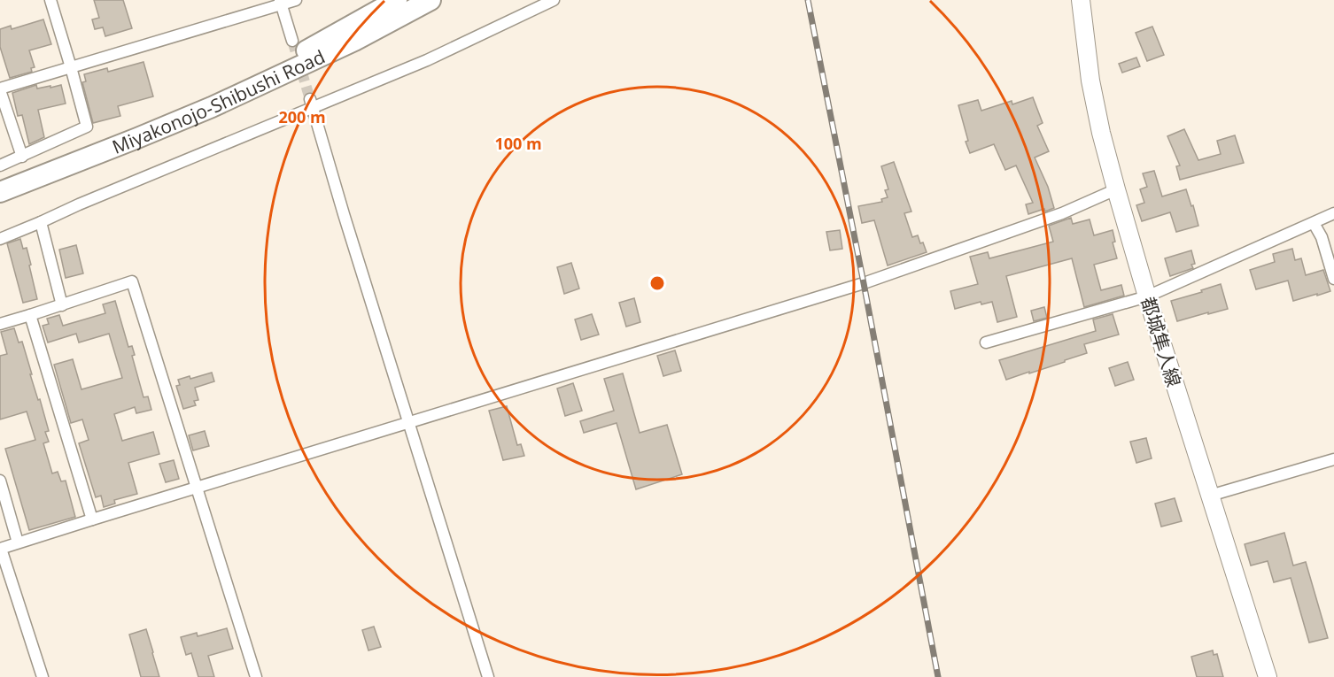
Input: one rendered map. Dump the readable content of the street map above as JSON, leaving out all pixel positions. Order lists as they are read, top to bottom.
{
  "streets": {
    "highway": ["Miyakonojo-Shibushi Road"],
    "main road": ["都城隼人線"]
  },
  "rings": ["200 m", "100 m"]
}
